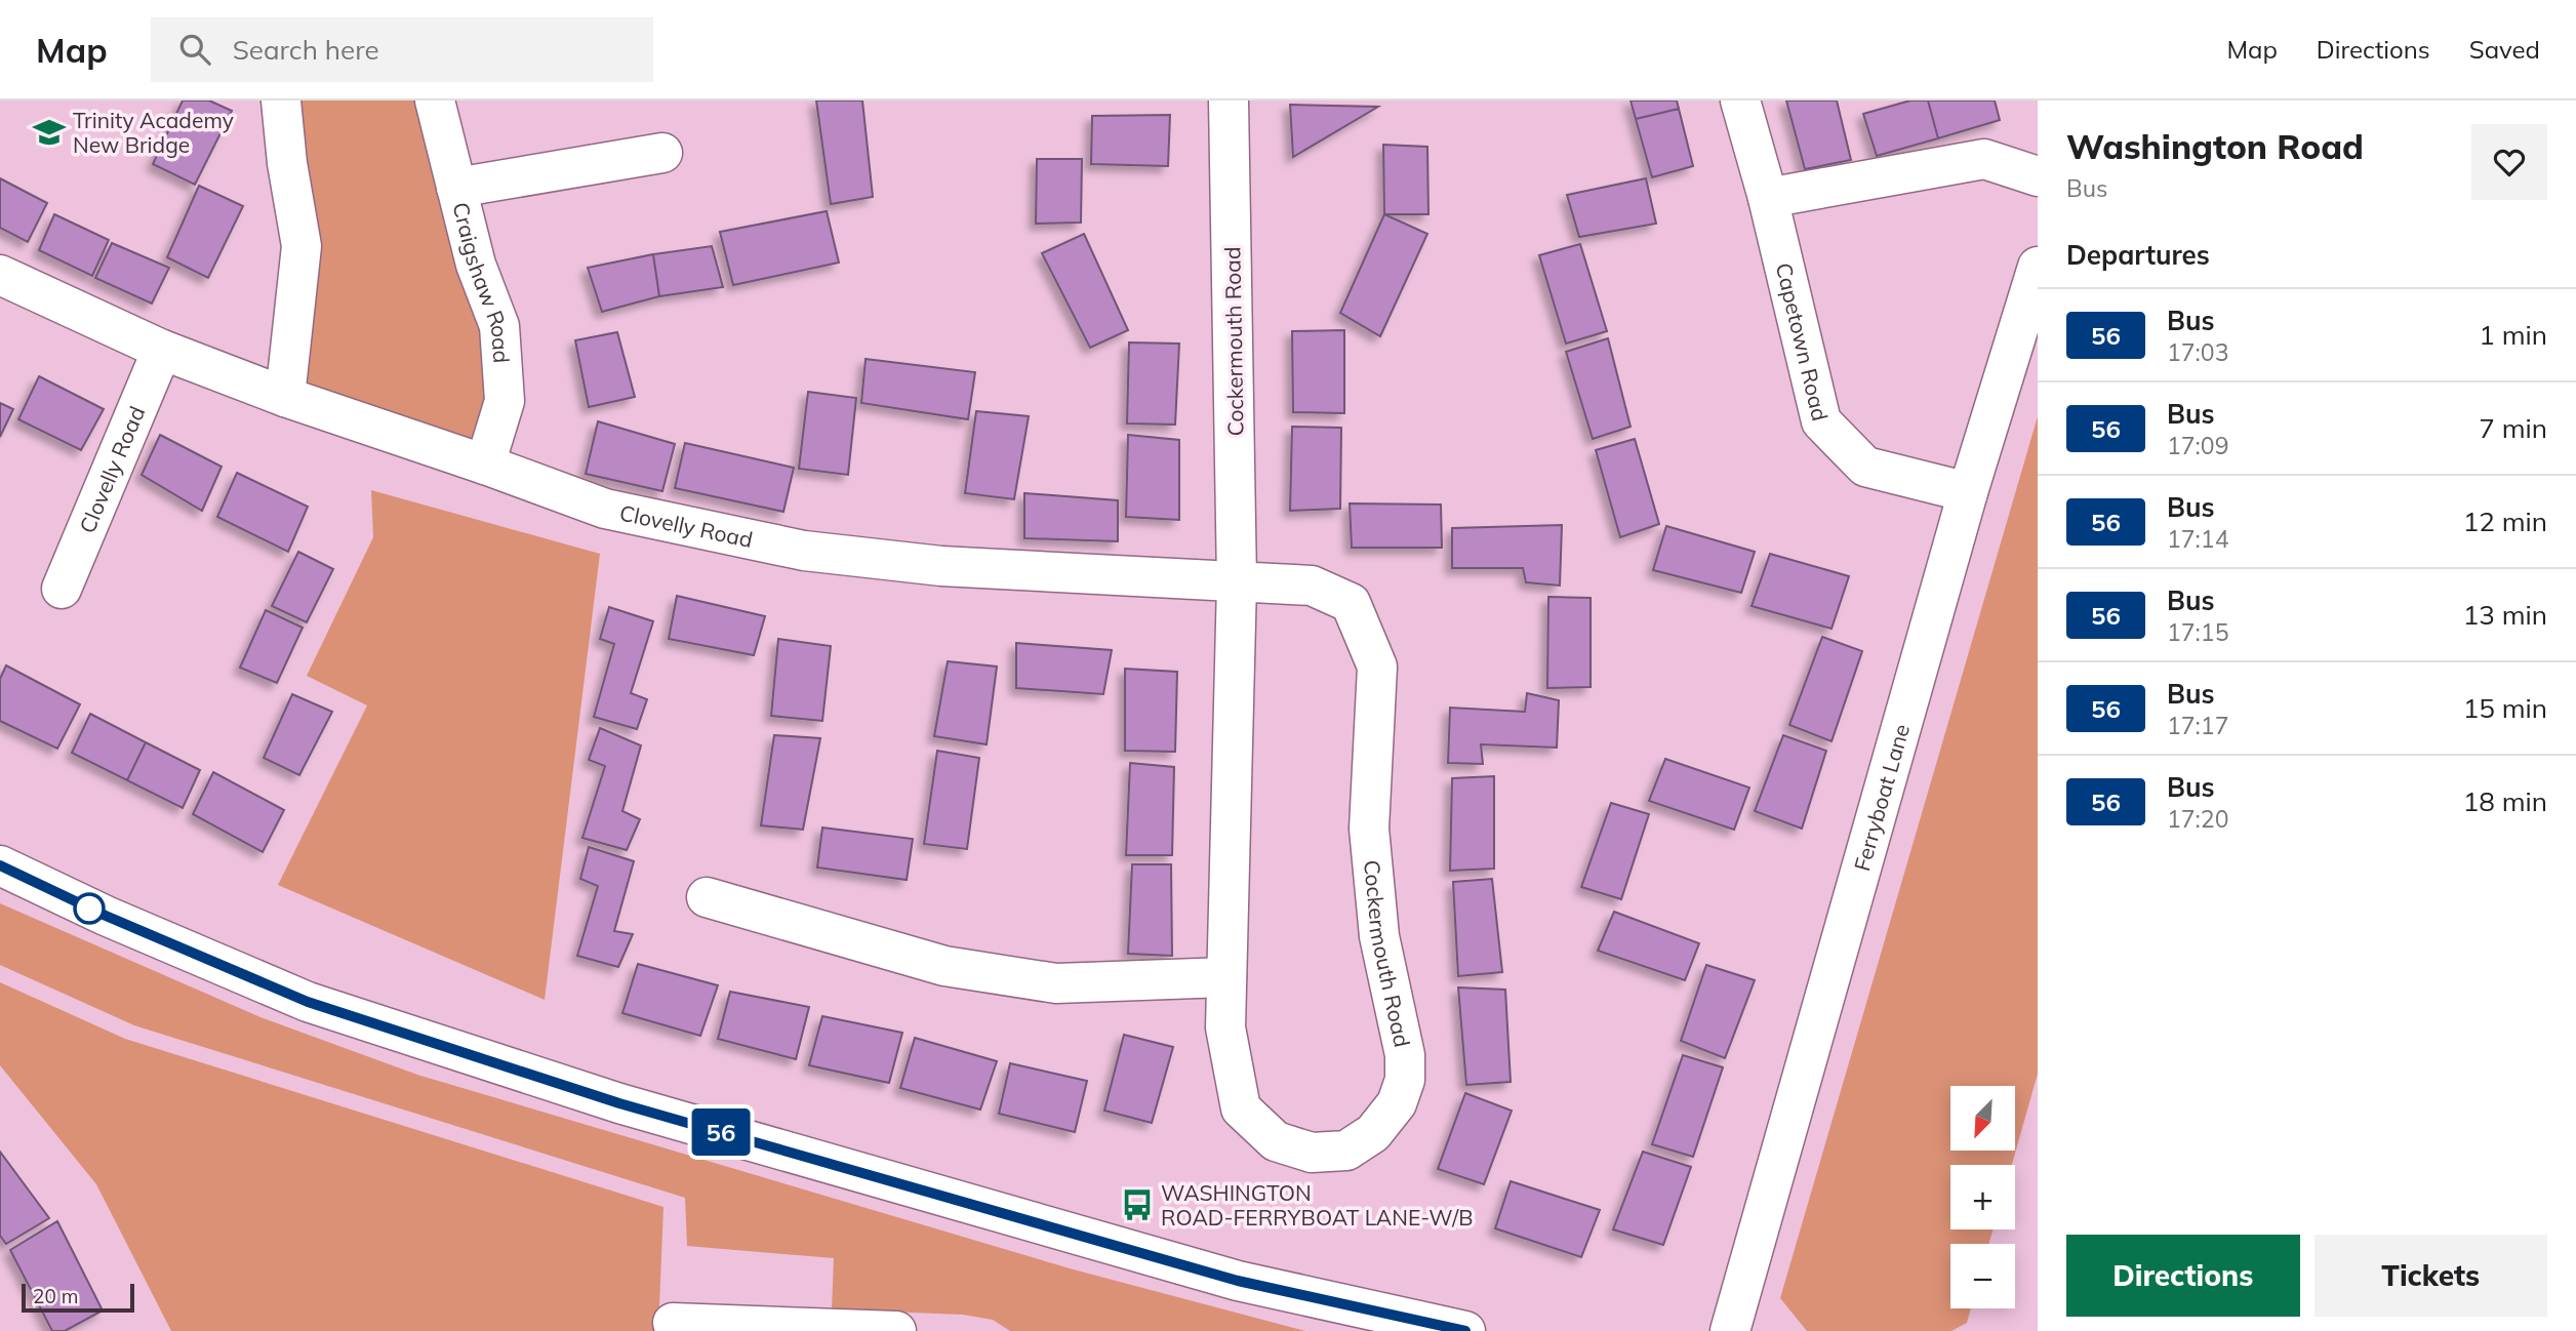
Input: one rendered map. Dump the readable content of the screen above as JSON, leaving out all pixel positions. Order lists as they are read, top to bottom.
{
  "streets": {
    "street": [
      "Craigshaw Road",
      "Cockermouth Road",
      "Capetown Road",
      "Clovelly Road",
      "Ferryboat Lane"
    ]
  },
  "crossings": [
    ["Craigshaw Road", "Clovelly Road"],
    ["Cockermouth Road", "Clovelly Road"],
    ["Capetown Road", "Ferryboat Lane"]
  ],
  "places": {
    "school or university": ["Trinity Academy New Bridge"],
    "bus stop": ["WASHINGTON ROAD-FERRYBOAT LANE-W/B"]
  },
  "lines": ["bus line 56"],
  "scale_bar": "20 m",
  "north": "bottom left",
  "page": {
    "header": "Map",
    "search": "Search here",
    "nav": ["Map", "Directions", "Saved"],
    "on_map": "56",
    "heading": [
      ["Washington Road", "Bus"],
      "Departures"
    ],
    "list": [
      {
        "mark": "56",
        "name": "Bus",
        "note": "17:03",
        "value": "1 min"
      },
      {
        "mark": "56",
        "name": "Bus",
        "note": "17:09",
        "value": "7 min"
      },
      {
        "mark": "56",
        "name": "Bus",
        "note": "17:14",
        "value": "12 min"
      },
      {
        "mark": "56",
        "name": "Bus",
        "note": "17:15",
        "value": "13 min"
      },
      {
        "mark": "56",
        "name": "Bus",
        "note": "17:17",
        "value": "15 min"
      },
      {
        "mark": "56",
        "name": "Bus",
        "note": "17:20",
        "value": "18 min"
      }
    ],
    "map_buttons": ["+", "−"],
    "buttons": ["Directions", "Tickets"],
    "scale": "20 m"
  }
}
